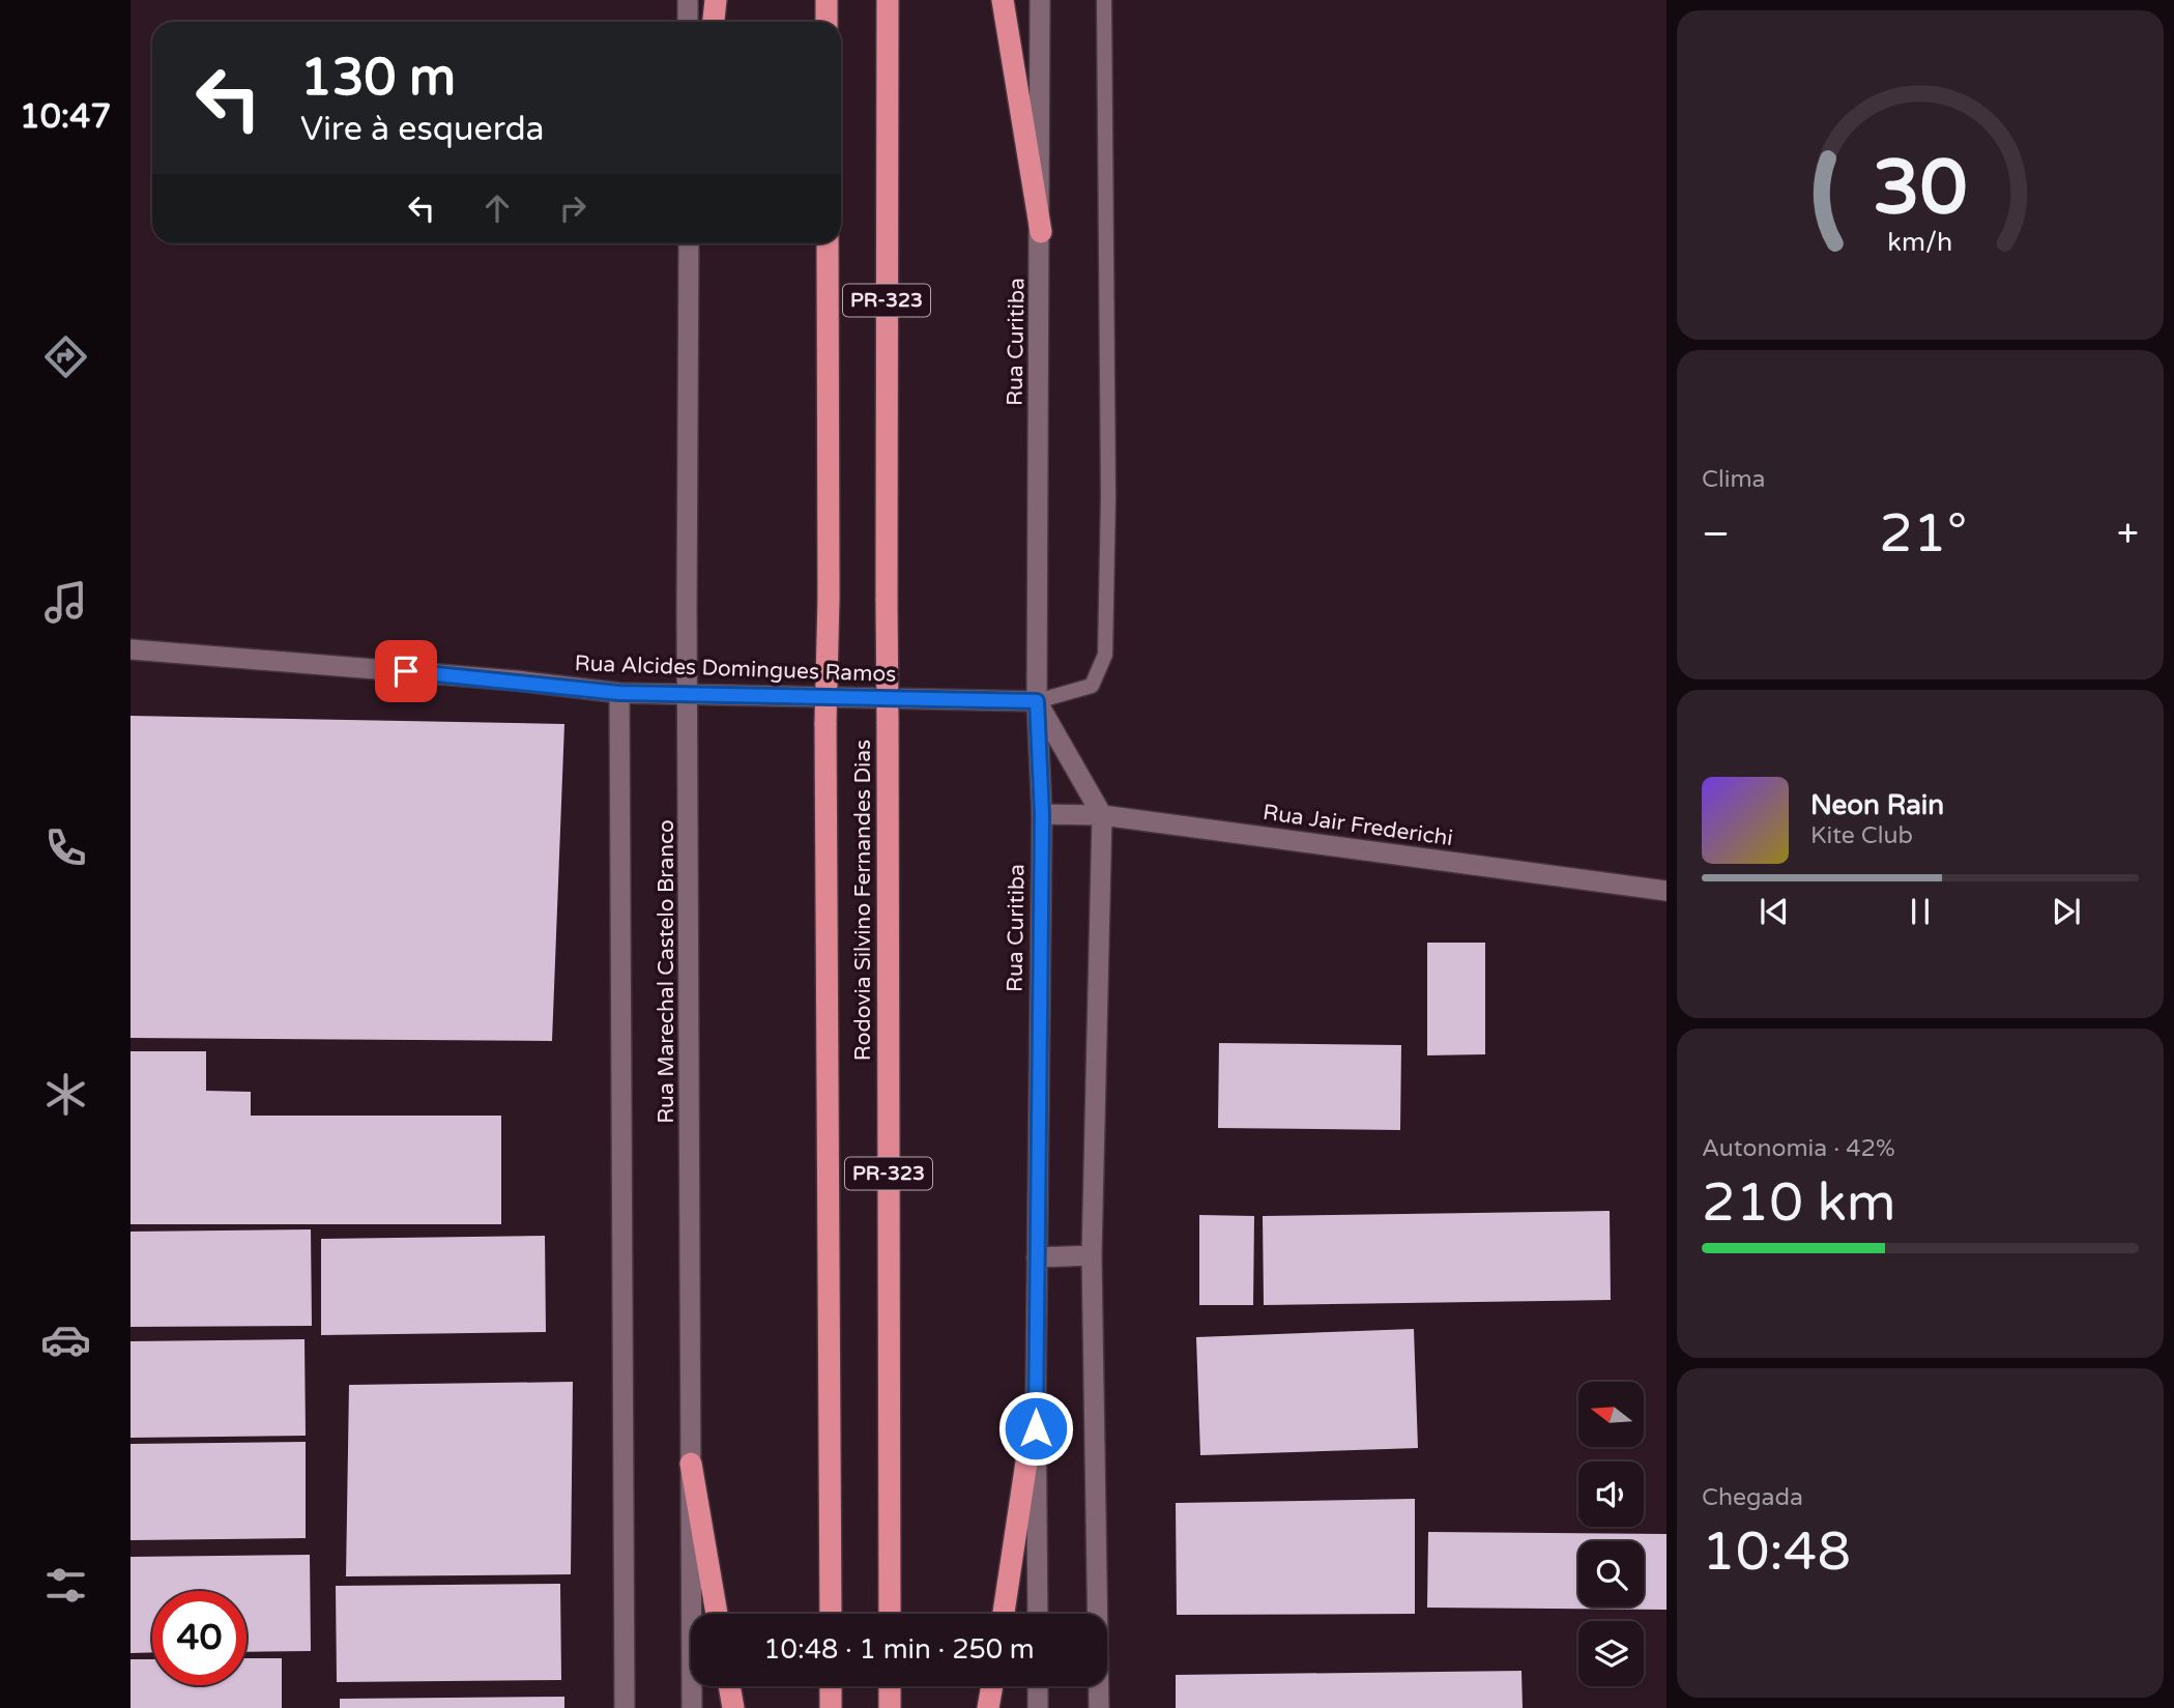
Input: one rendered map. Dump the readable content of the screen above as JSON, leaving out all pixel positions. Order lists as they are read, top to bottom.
{
  "streets": {
    "highway": ["PR-323", "Rodovia Silvino Fernandes Dias"],
    "street": [
      "Rua Curitiba",
      "Rua Alcides Domingues Ramos",
      "Rua Jair Frederichi",
      "Rua Marechal Castelo Branco"
    ]
  },
  "crossings": [
    ["Rua Curitiba", "Rua Alcides Domingues Ramos"],
    ["Rua Curitiba", "Rua Jair Frederichi"],
    ["Rua Alcides Domingues Ramos", "Rua Marechal Castelo Branco"]
  ],
  "north": "left",
  "page": {
    "tabs": "10:47",
    "turn": ["130 m", "Vire à esquerda"],
    "tile": [
      "Clima",
      ["Autonomia · 42%", "210 km"],
      ["Chegada", "10:48"]
    ],
    "heat": ["−", "21°", "+"],
    "song": ["Neon Rain", "Kite Club"],
    "limit": "40",
    "trip": "10:48 · 1 min · 250 m",
    "gauge": ["30", "km/h"]
  }
}
